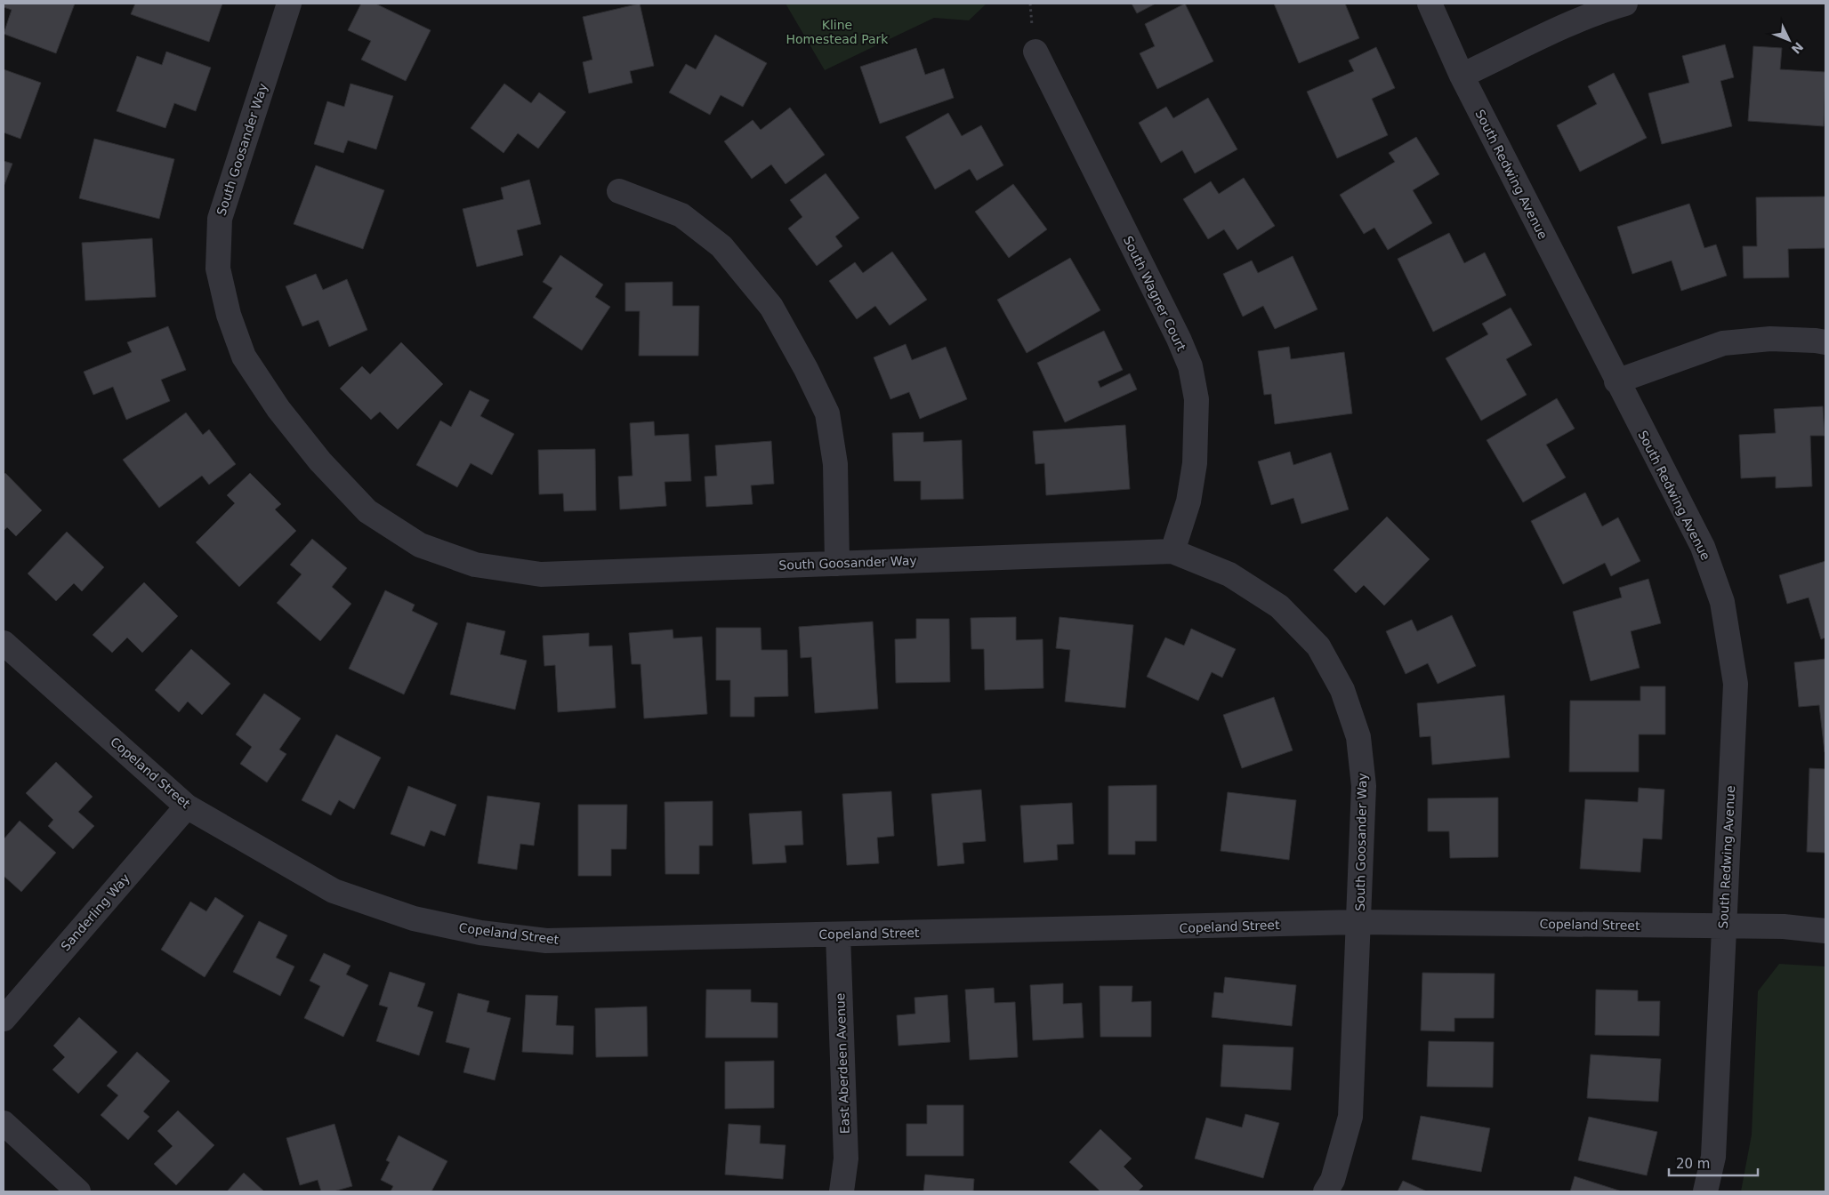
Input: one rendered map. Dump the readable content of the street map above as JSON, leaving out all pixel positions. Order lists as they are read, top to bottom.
{
  "streets": {
    "street": [
      "South Goosander Way",
      "South Redwing Avenue",
      "South Wagner Court",
      "Copeland Street",
      "Sanderling Way",
      "East Aberdeen Avenue"
    ]
  },
  "crossings": [
    ["South Goosander Way", "South Wagner Court"],
    ["South Goosander Way", "Copeland Street"],
    ["South Redwing Avenue", "Copeland Street"],
    ["Copeland Street", "Sanderling Way"],
    ["Copeland Street", "East Aberdeen Avenue"]
  ],
  "parks": ["Kline Homestead Park"],
  "scale_bar": "20 m",
  "north": "bottom right"
}
